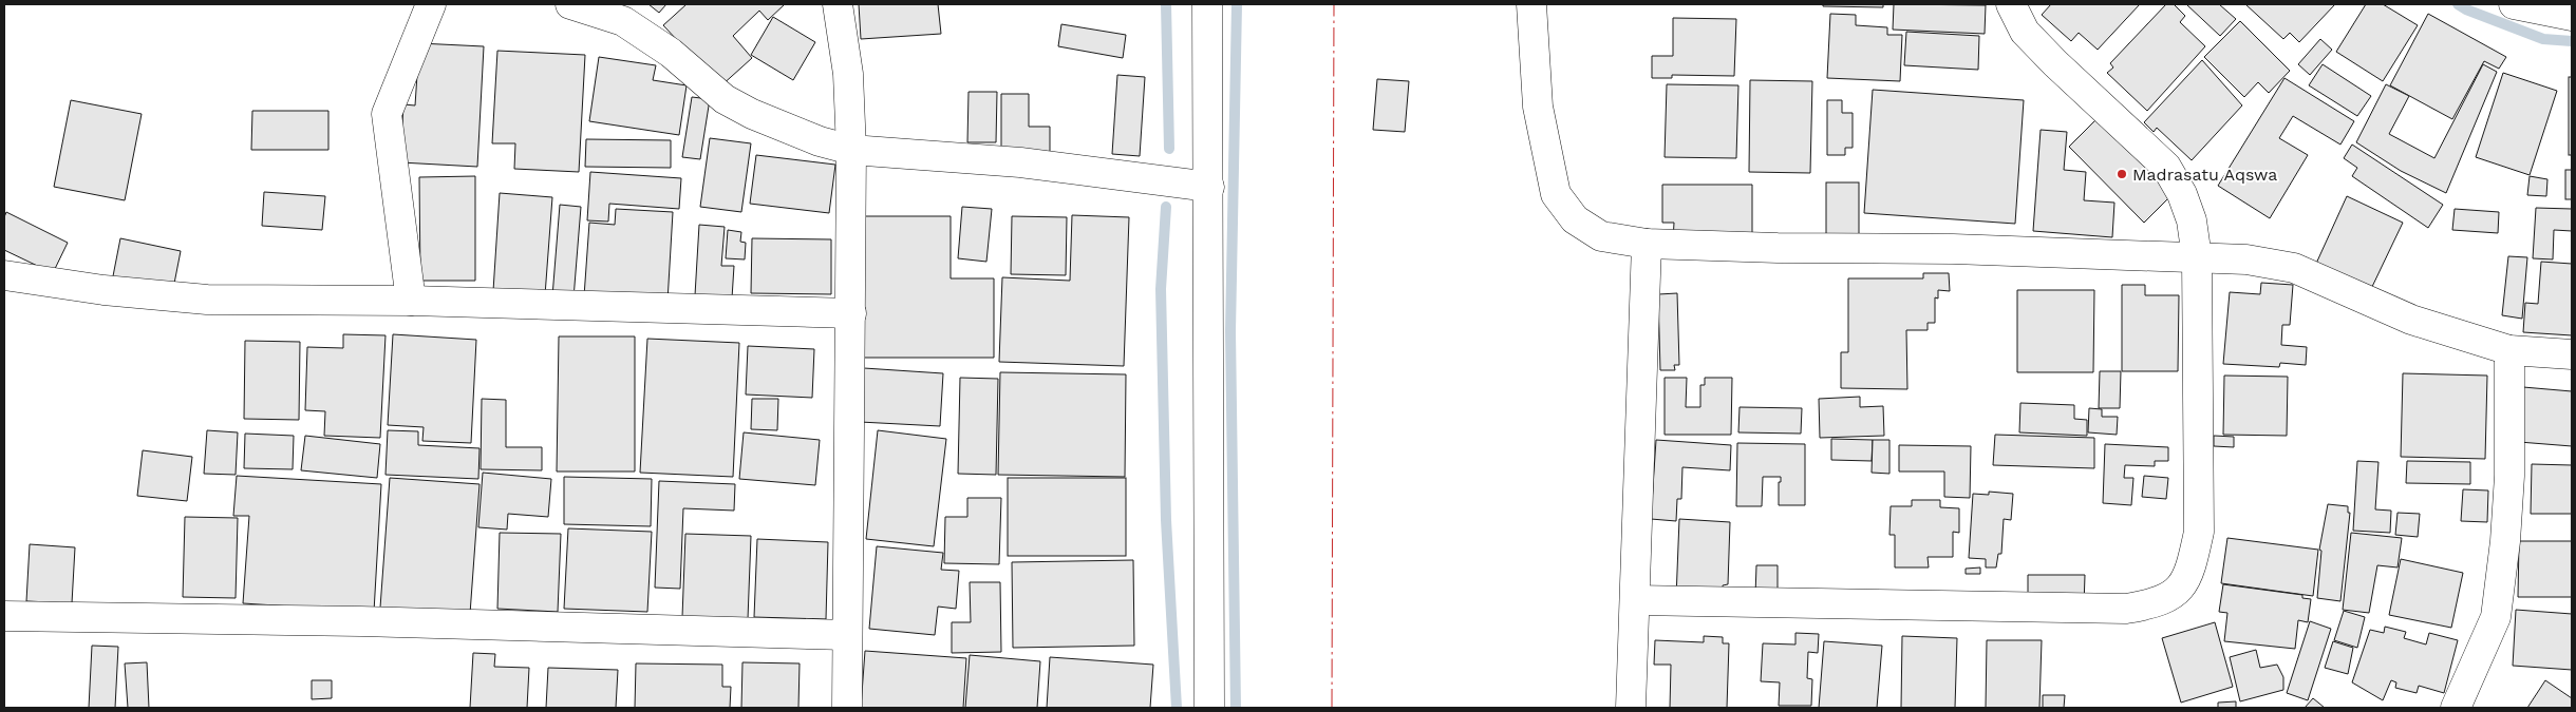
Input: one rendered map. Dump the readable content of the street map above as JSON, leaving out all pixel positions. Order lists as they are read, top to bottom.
{
  "places": ["Madrasatu Aqswa"]
}
